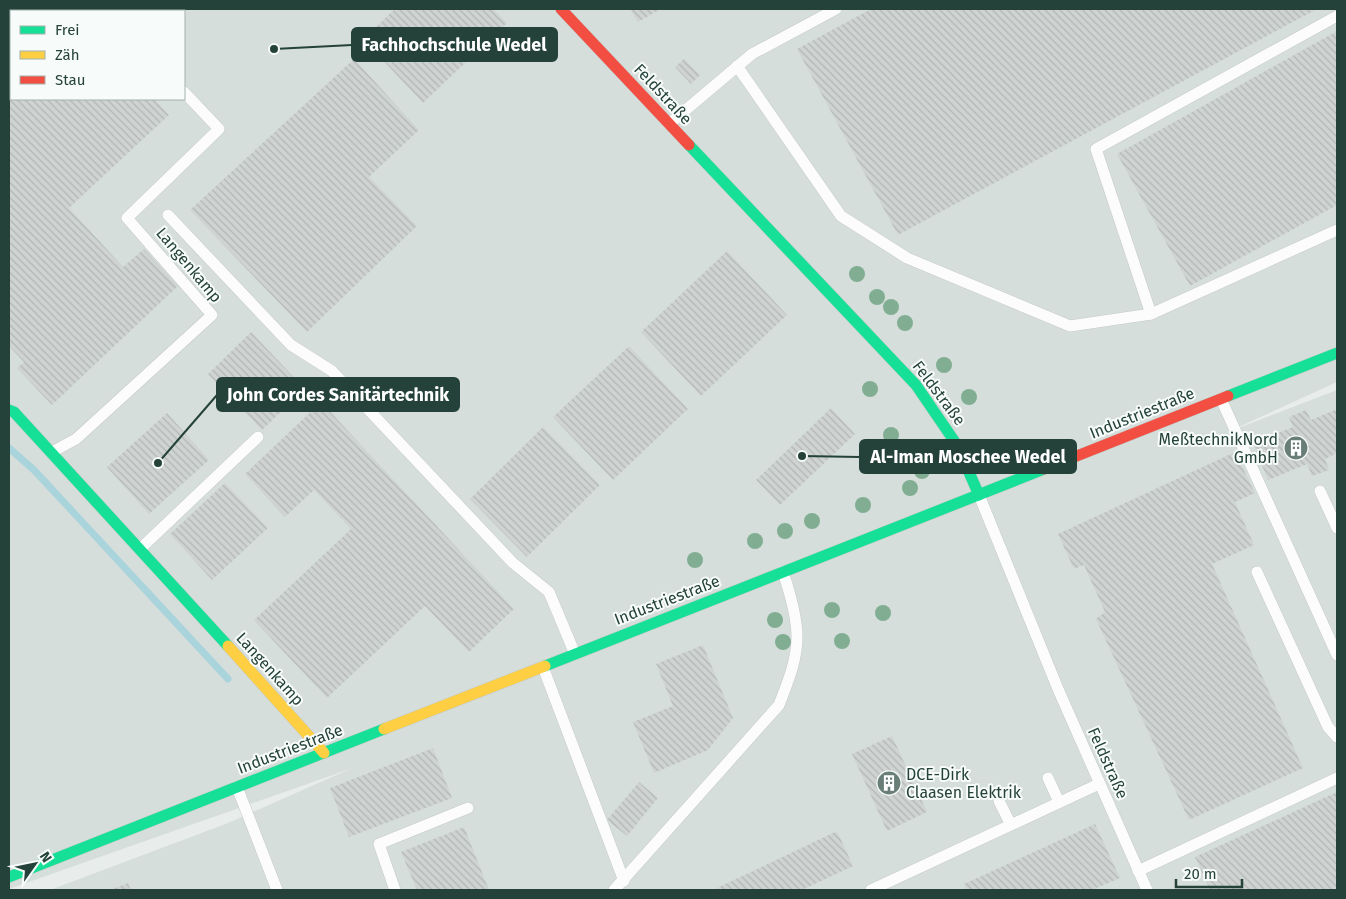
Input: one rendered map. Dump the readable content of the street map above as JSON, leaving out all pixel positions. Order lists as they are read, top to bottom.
{
  "streets": {
    "street": ["Feldstraße", "Langenkamp", "Industriestraße"]
  },
  "crossings": [
    ["Feldstraße", "Industriestraße"],
    ["Langenkamp", "Industriestraße"]
  ],
  "places": {
    "other": ["Fachhochschule Wedel", "Al-Iman Moschee Wedel", "John Cordes Sanitärtechnik"],
    "building": ["MeßtechnikNord GmbH", "DCE-Dirk Claasen Elektrik"]
  },
  "legend": ["Frei", "Zäh", "Stau"],
  "scale_bar": "20 m",
  "north": "top right"
}
